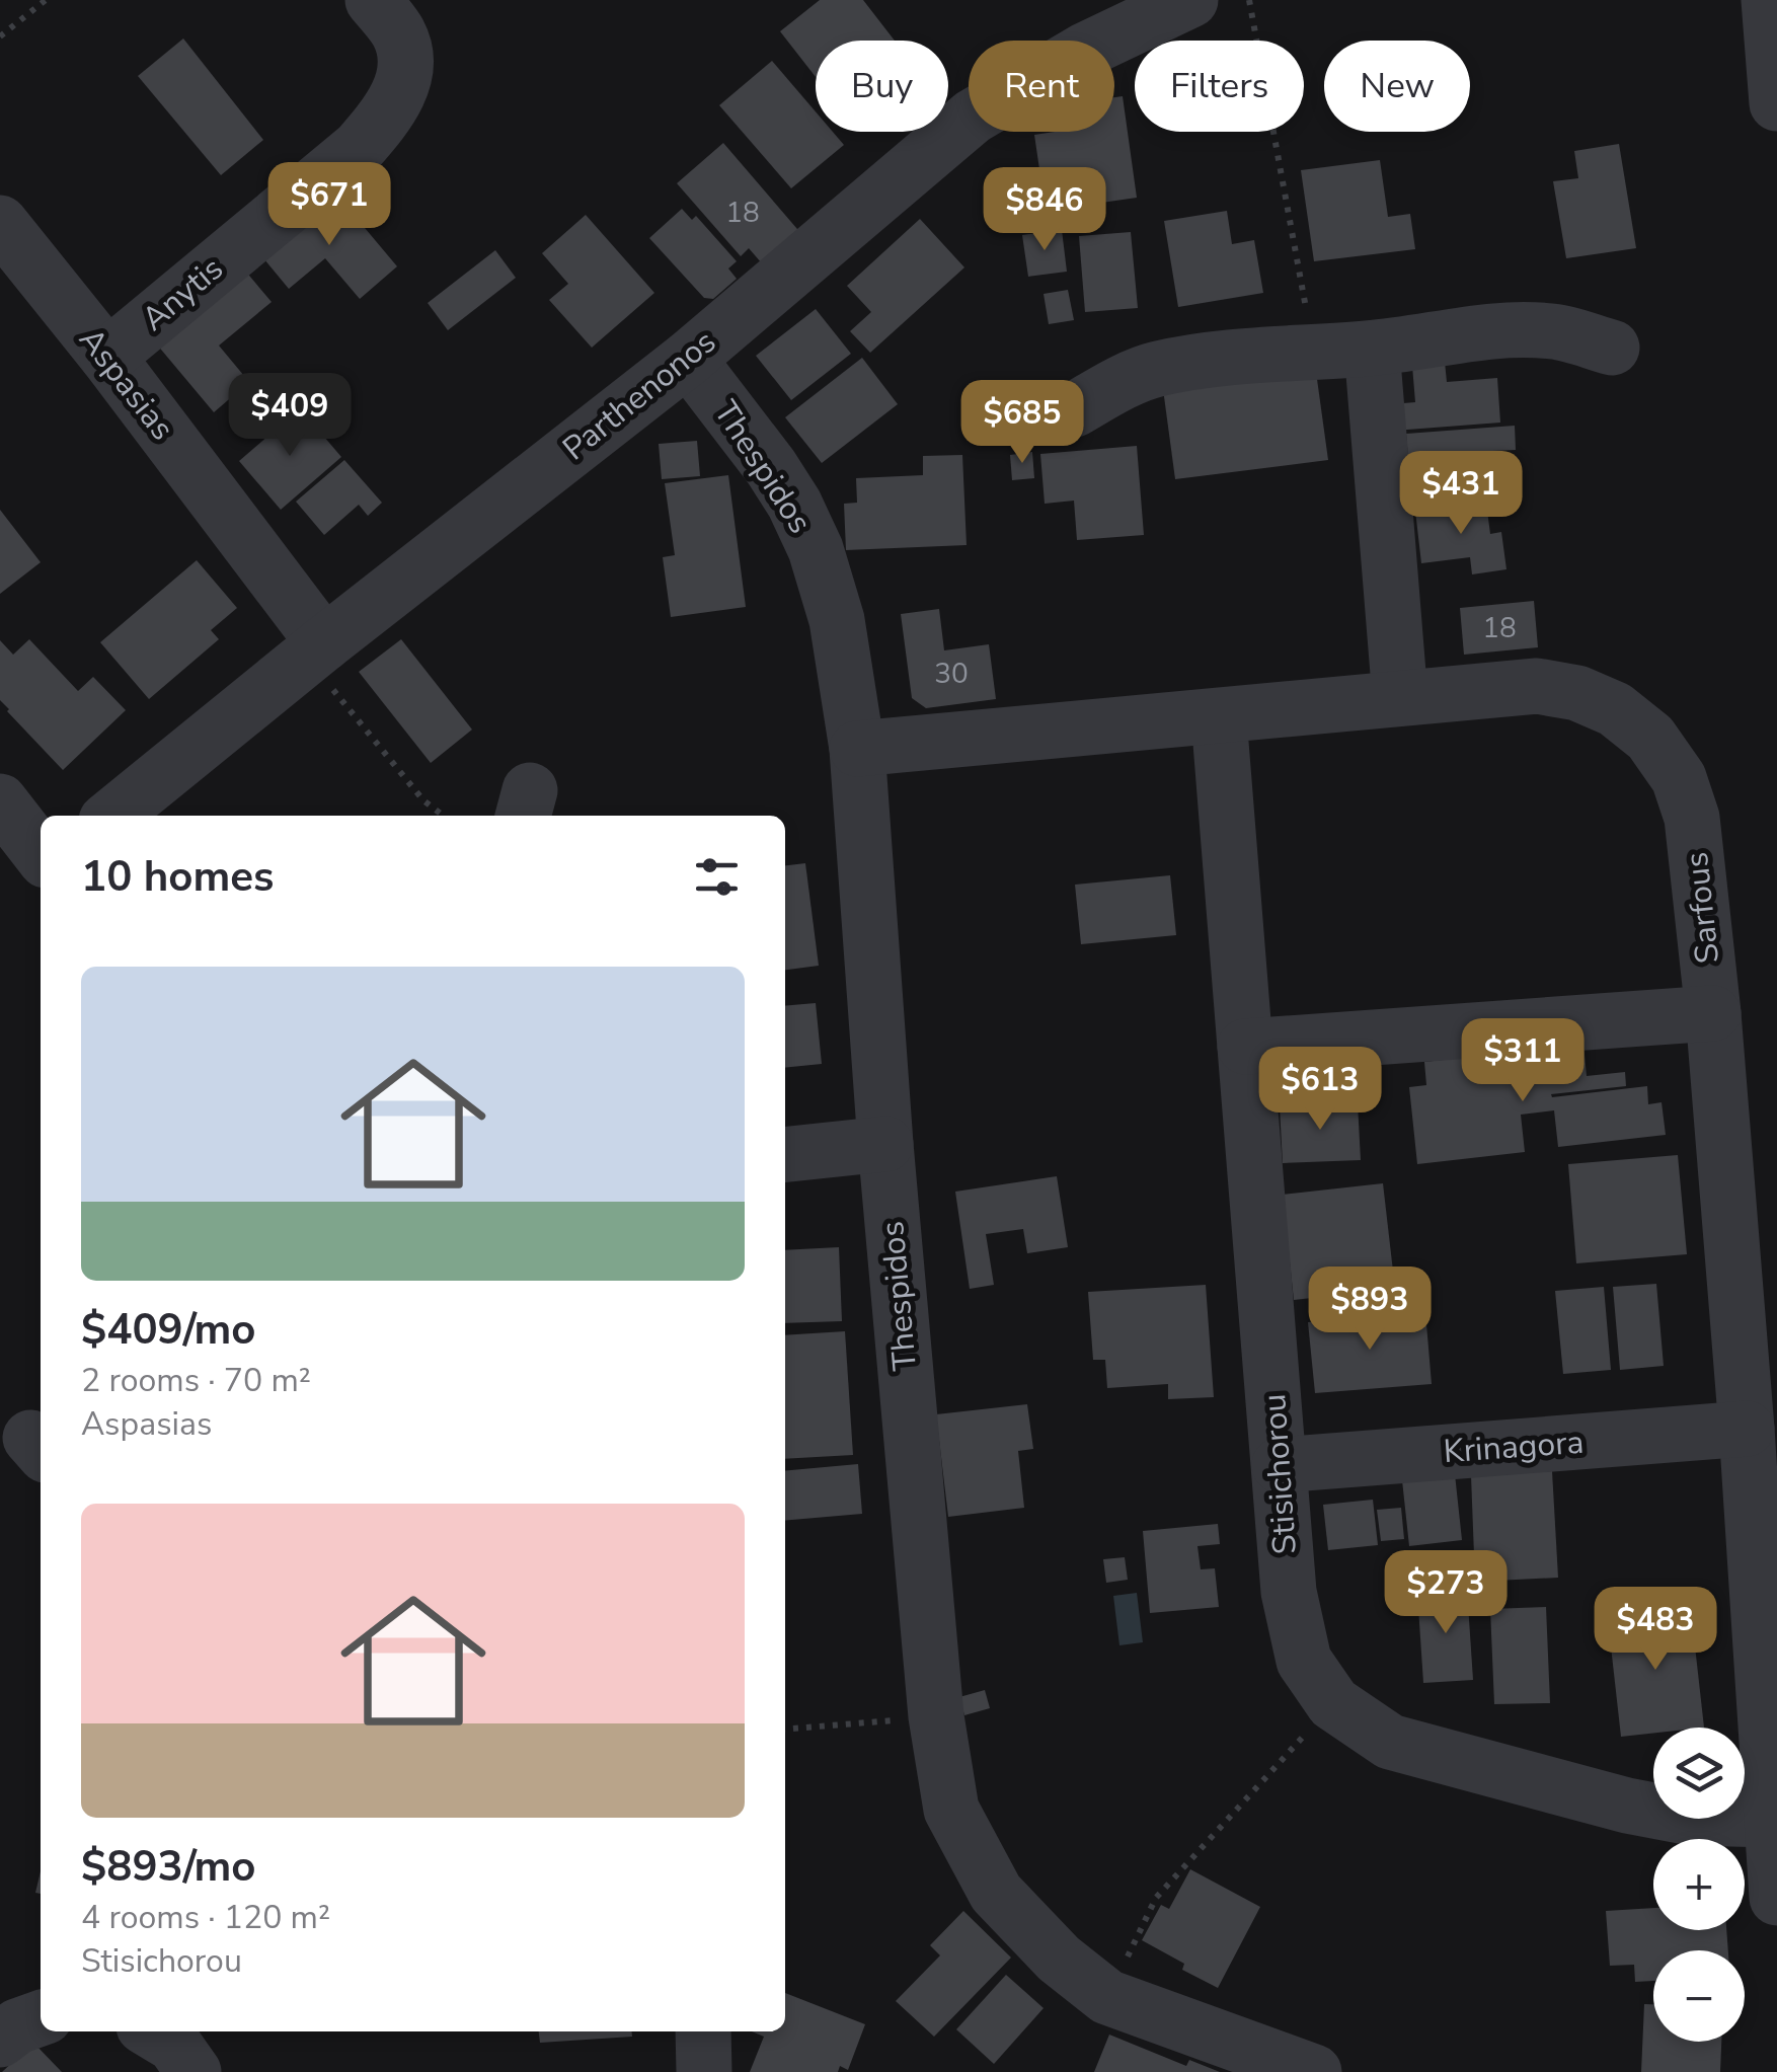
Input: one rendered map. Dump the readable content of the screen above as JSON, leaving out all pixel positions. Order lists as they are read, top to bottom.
{
  "streets": {
    "street": [
      "Anytis",
      "Aspasias",
      "Parthenonos",
      "Thespidos",
      "Sarfous",
      "Krinagora",
      "Stisichorou"
    ]
  },
  "crossings": [
    ["Anytis", "Aspasias"],
    ["Aspasias", "Parthenonos"],
    ["Parthenonos", "Thespidos"],
    ["Thespidos", "Sarfous"],
    ["Sarfous", "Krinagora"],
    ["Sarfous", "Stisichorou"],
    ["Krinagora", "Stisichorou"]
  ],
  "house_numbers": ["18", "18", "30"],
  "page": {
    "chip": [
      "Buy",
      "Rent",
      "Filters",
      "New"
    ],
    "price": [
      "$671",
      "$846",
      "$409",
      "$685",
      "$431",
      "$311",
      "$613",
      "$893",
      "$273",
      "$483"
    ],
    "heading": "10 homes",
    "list": [
      {
        "name": "$409/mo",
        "note": "2 rooms · 70 m² · Aspasias"
      },
      {
        "name": "$893/mo",
        "note": "4 rooms · 120 m² · Stisichorou"
      }
    ],
    "map_buttons": ["+", "−"]
  }
}
